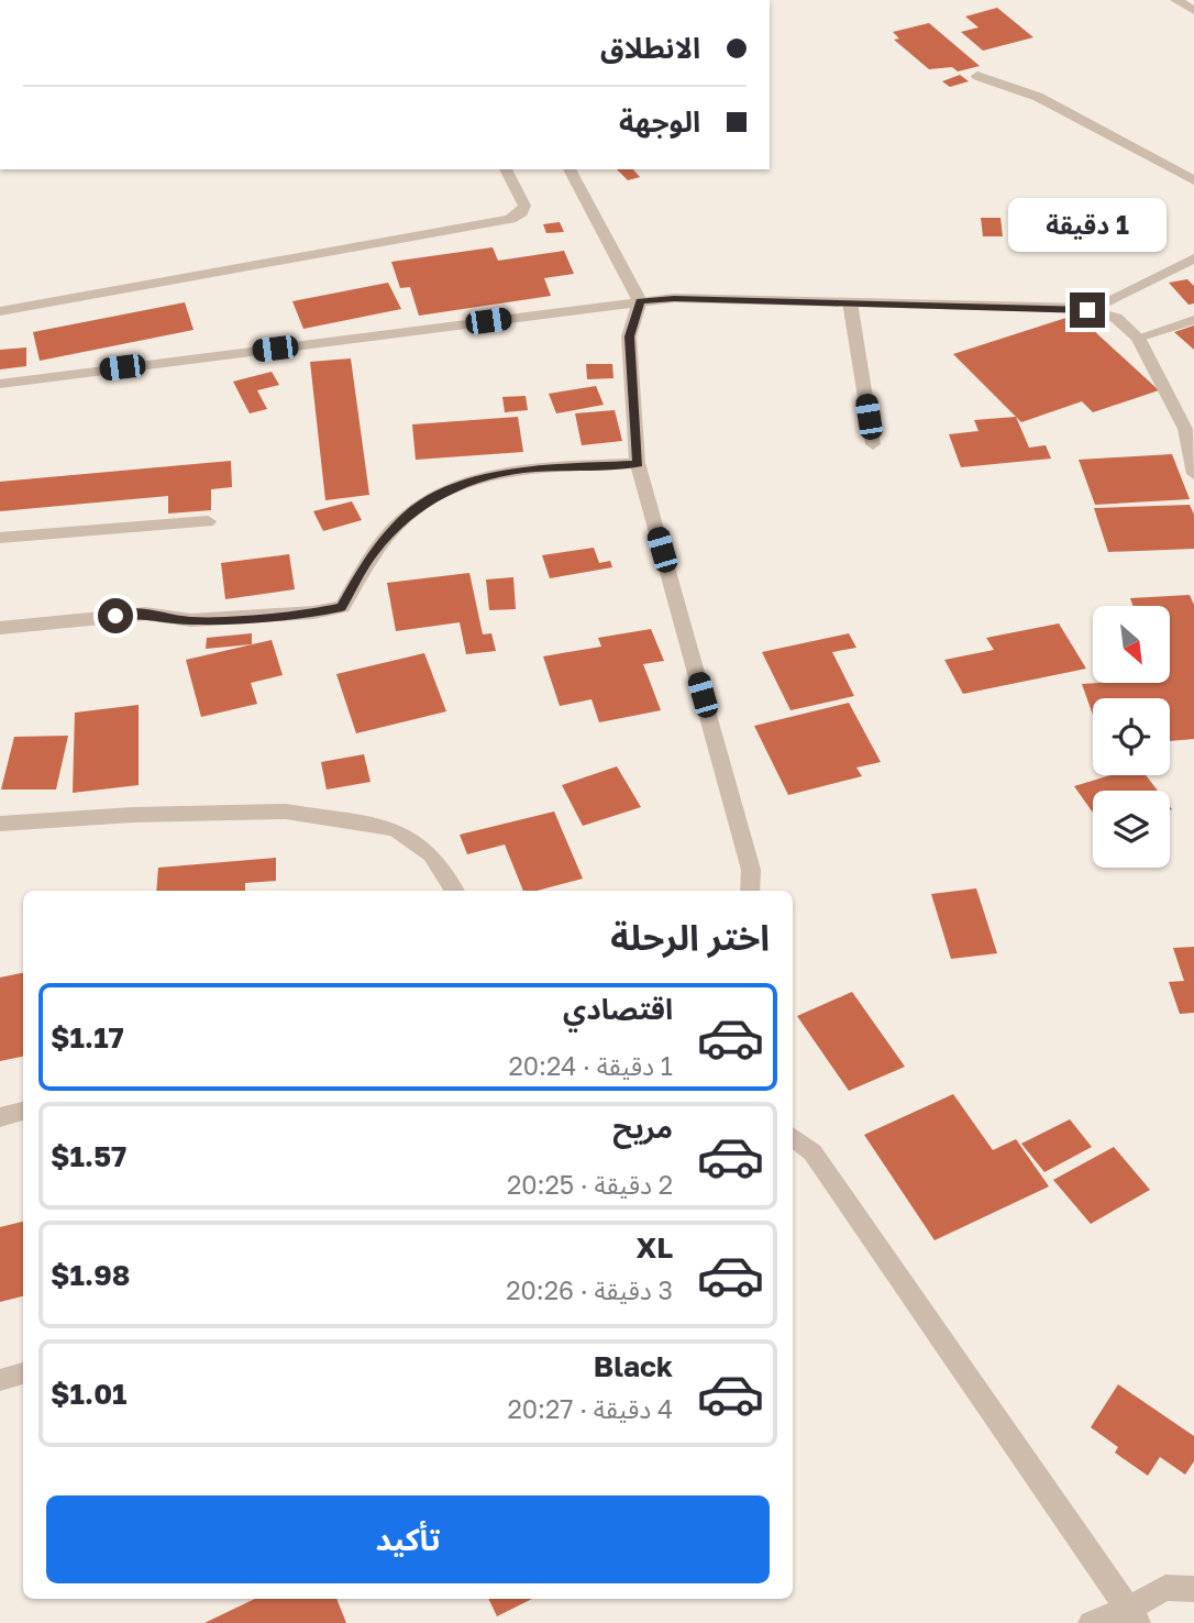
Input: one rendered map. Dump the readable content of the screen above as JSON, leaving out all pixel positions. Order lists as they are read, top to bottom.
{
  "north": "bottom right",
  "page": {
    "banner": ["الانطلاق", "الوجهة"],
    "bubble": "1 دقيقة",
    "heading": "اختر الرحلة",
    "list": [
      {
        "name": "اقتصادي",
        "note": "1 دقيقة · 20:24",
        "value": "$1.17"
      },
      {
        "name": "مريح",
        "note": "2 دقيقة · 20:25",
        "value": "$1.57"
      },
      {
        "name": "XL",
        "note": "3 دقيقة · 20:26",
        "value": "$1.98"
      },
      {
        "name": "Black",
        "note": "4 دقيقة · 20:27",
        "value": "$1.01"
      }
    ],
    "buttons": "تأكيد"
  }
}
